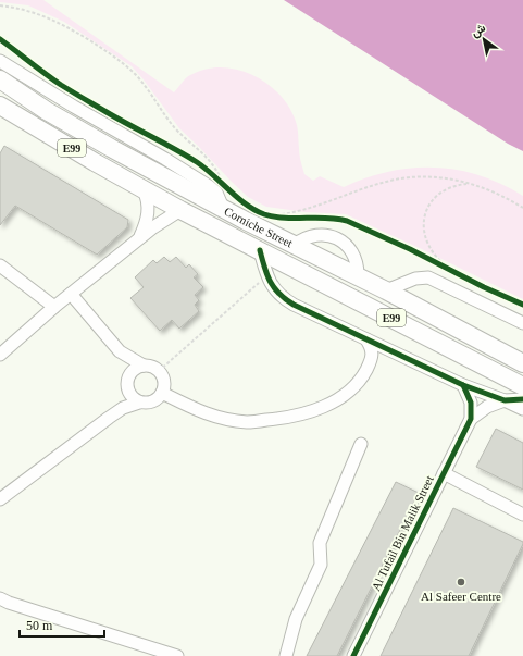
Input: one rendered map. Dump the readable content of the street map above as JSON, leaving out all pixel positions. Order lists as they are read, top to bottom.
{
  "streets": {
    "highway": ["E99", "Corniche Street"],
    "street": ["Al Tufail Bin Malik Street"]
  },
  "places": ["Al Safeer Centre"],
  "scale_bar": "50 m",
  "north": "top left"
}
